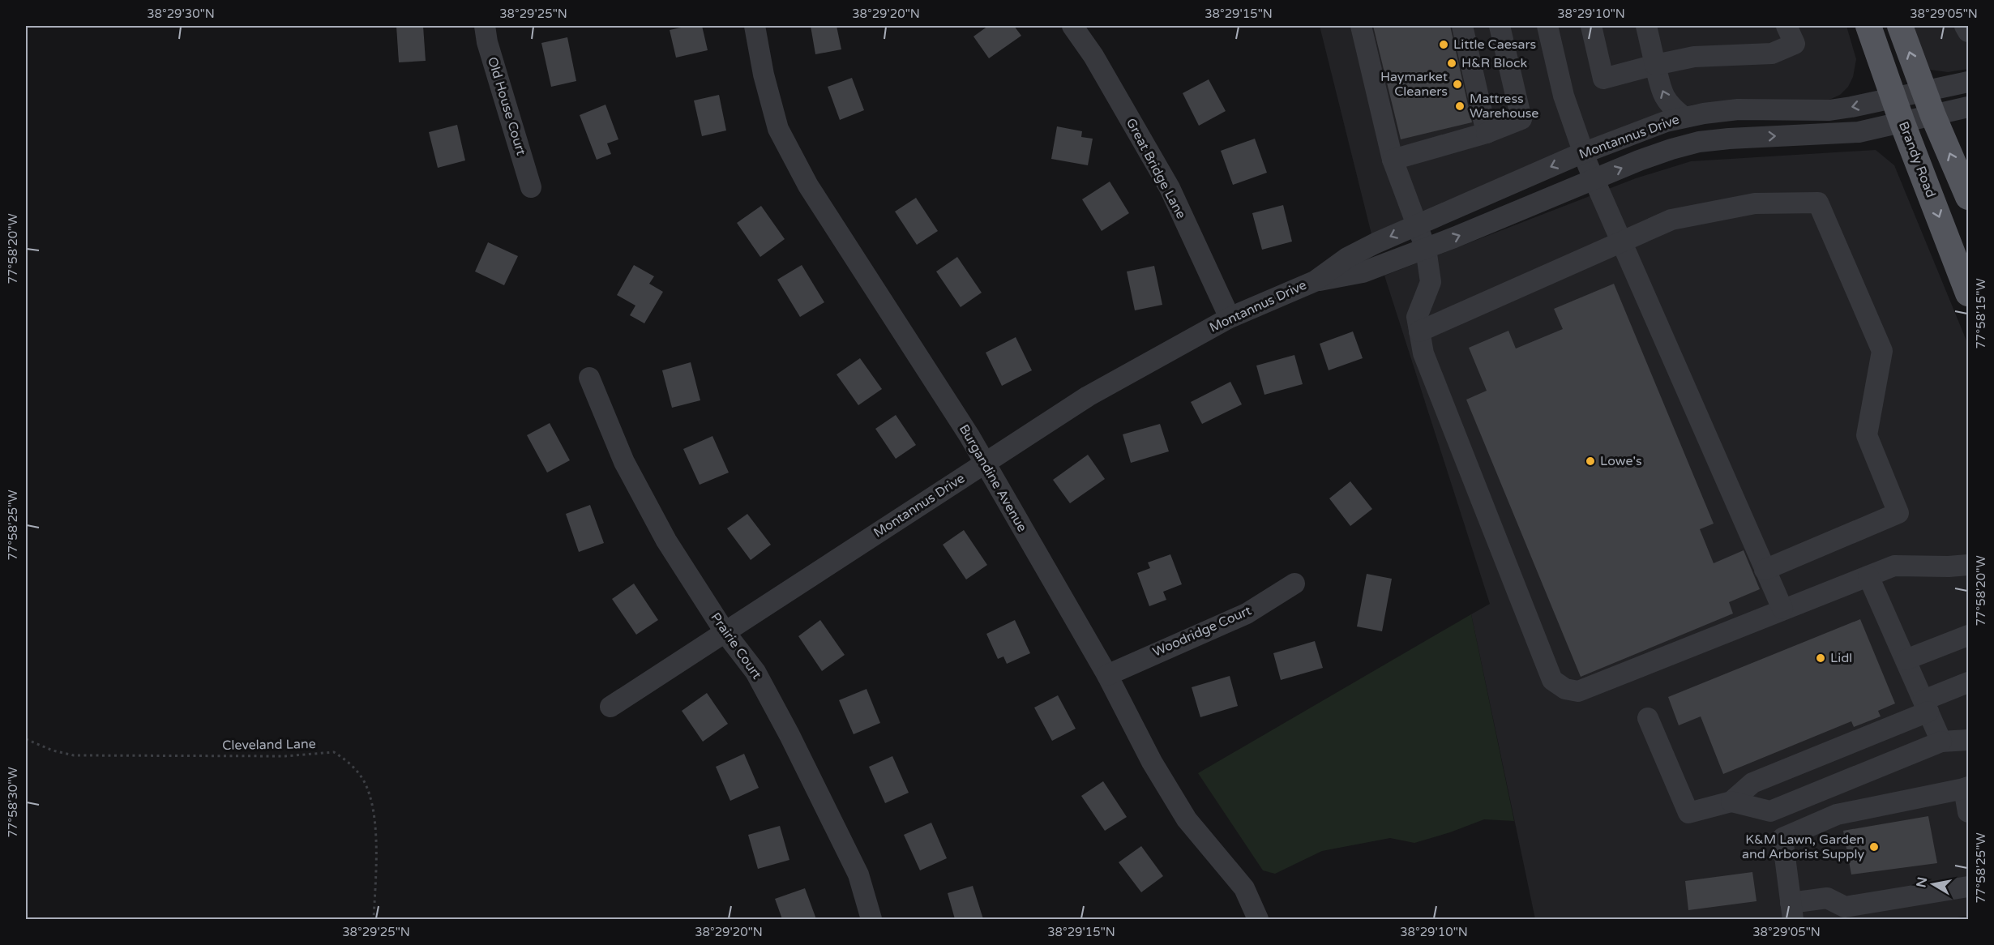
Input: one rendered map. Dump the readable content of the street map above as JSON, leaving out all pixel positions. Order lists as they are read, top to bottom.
{
  "streets": {
    "main road": ["Brandy Road"],
    "street": [
      "Old House Court",
      "Montannus Drive",
      "Great Bridge Lane",
      "Burgandine Avenue",
      "Woodridge Court",
      "Prairie Court"
    ],
    "path": ["Cleveland Lane"]
  },
  "crossings": [
    ["Montannus Drive", "Brandy Road"],
    ["Montannus Drive", "Great Bridge Lane"],
    ["Montannus Drive", "Burgandine Avenue"],
    ["Montannus Drive", "Prairie Court"],
    ["Burgandine Avenue", "Woodridge Court"]
  ],
  "places": [
    "Little Caesars",
    "H&R Block",
    "Haymarket Cleaners",
    "Mattress Warehouse",
    "Lowe's",
    "Lidl",
    "K&M Lawn, Garden and Arborist Supply"
  ],
  "north": "left",
  "coordinates": [
    "38°29'30\"N",
    "38°29'25\"N",
    "38°29'20\"N",
    "38°29'15\"N",
    "38°29'10\"N",
    "38°29'05\"N",
    "77°58'20\"W",
    "77°58'15\"W",
    "77°58'25\"W",
    "77°58'30\"W"
  ]
}
